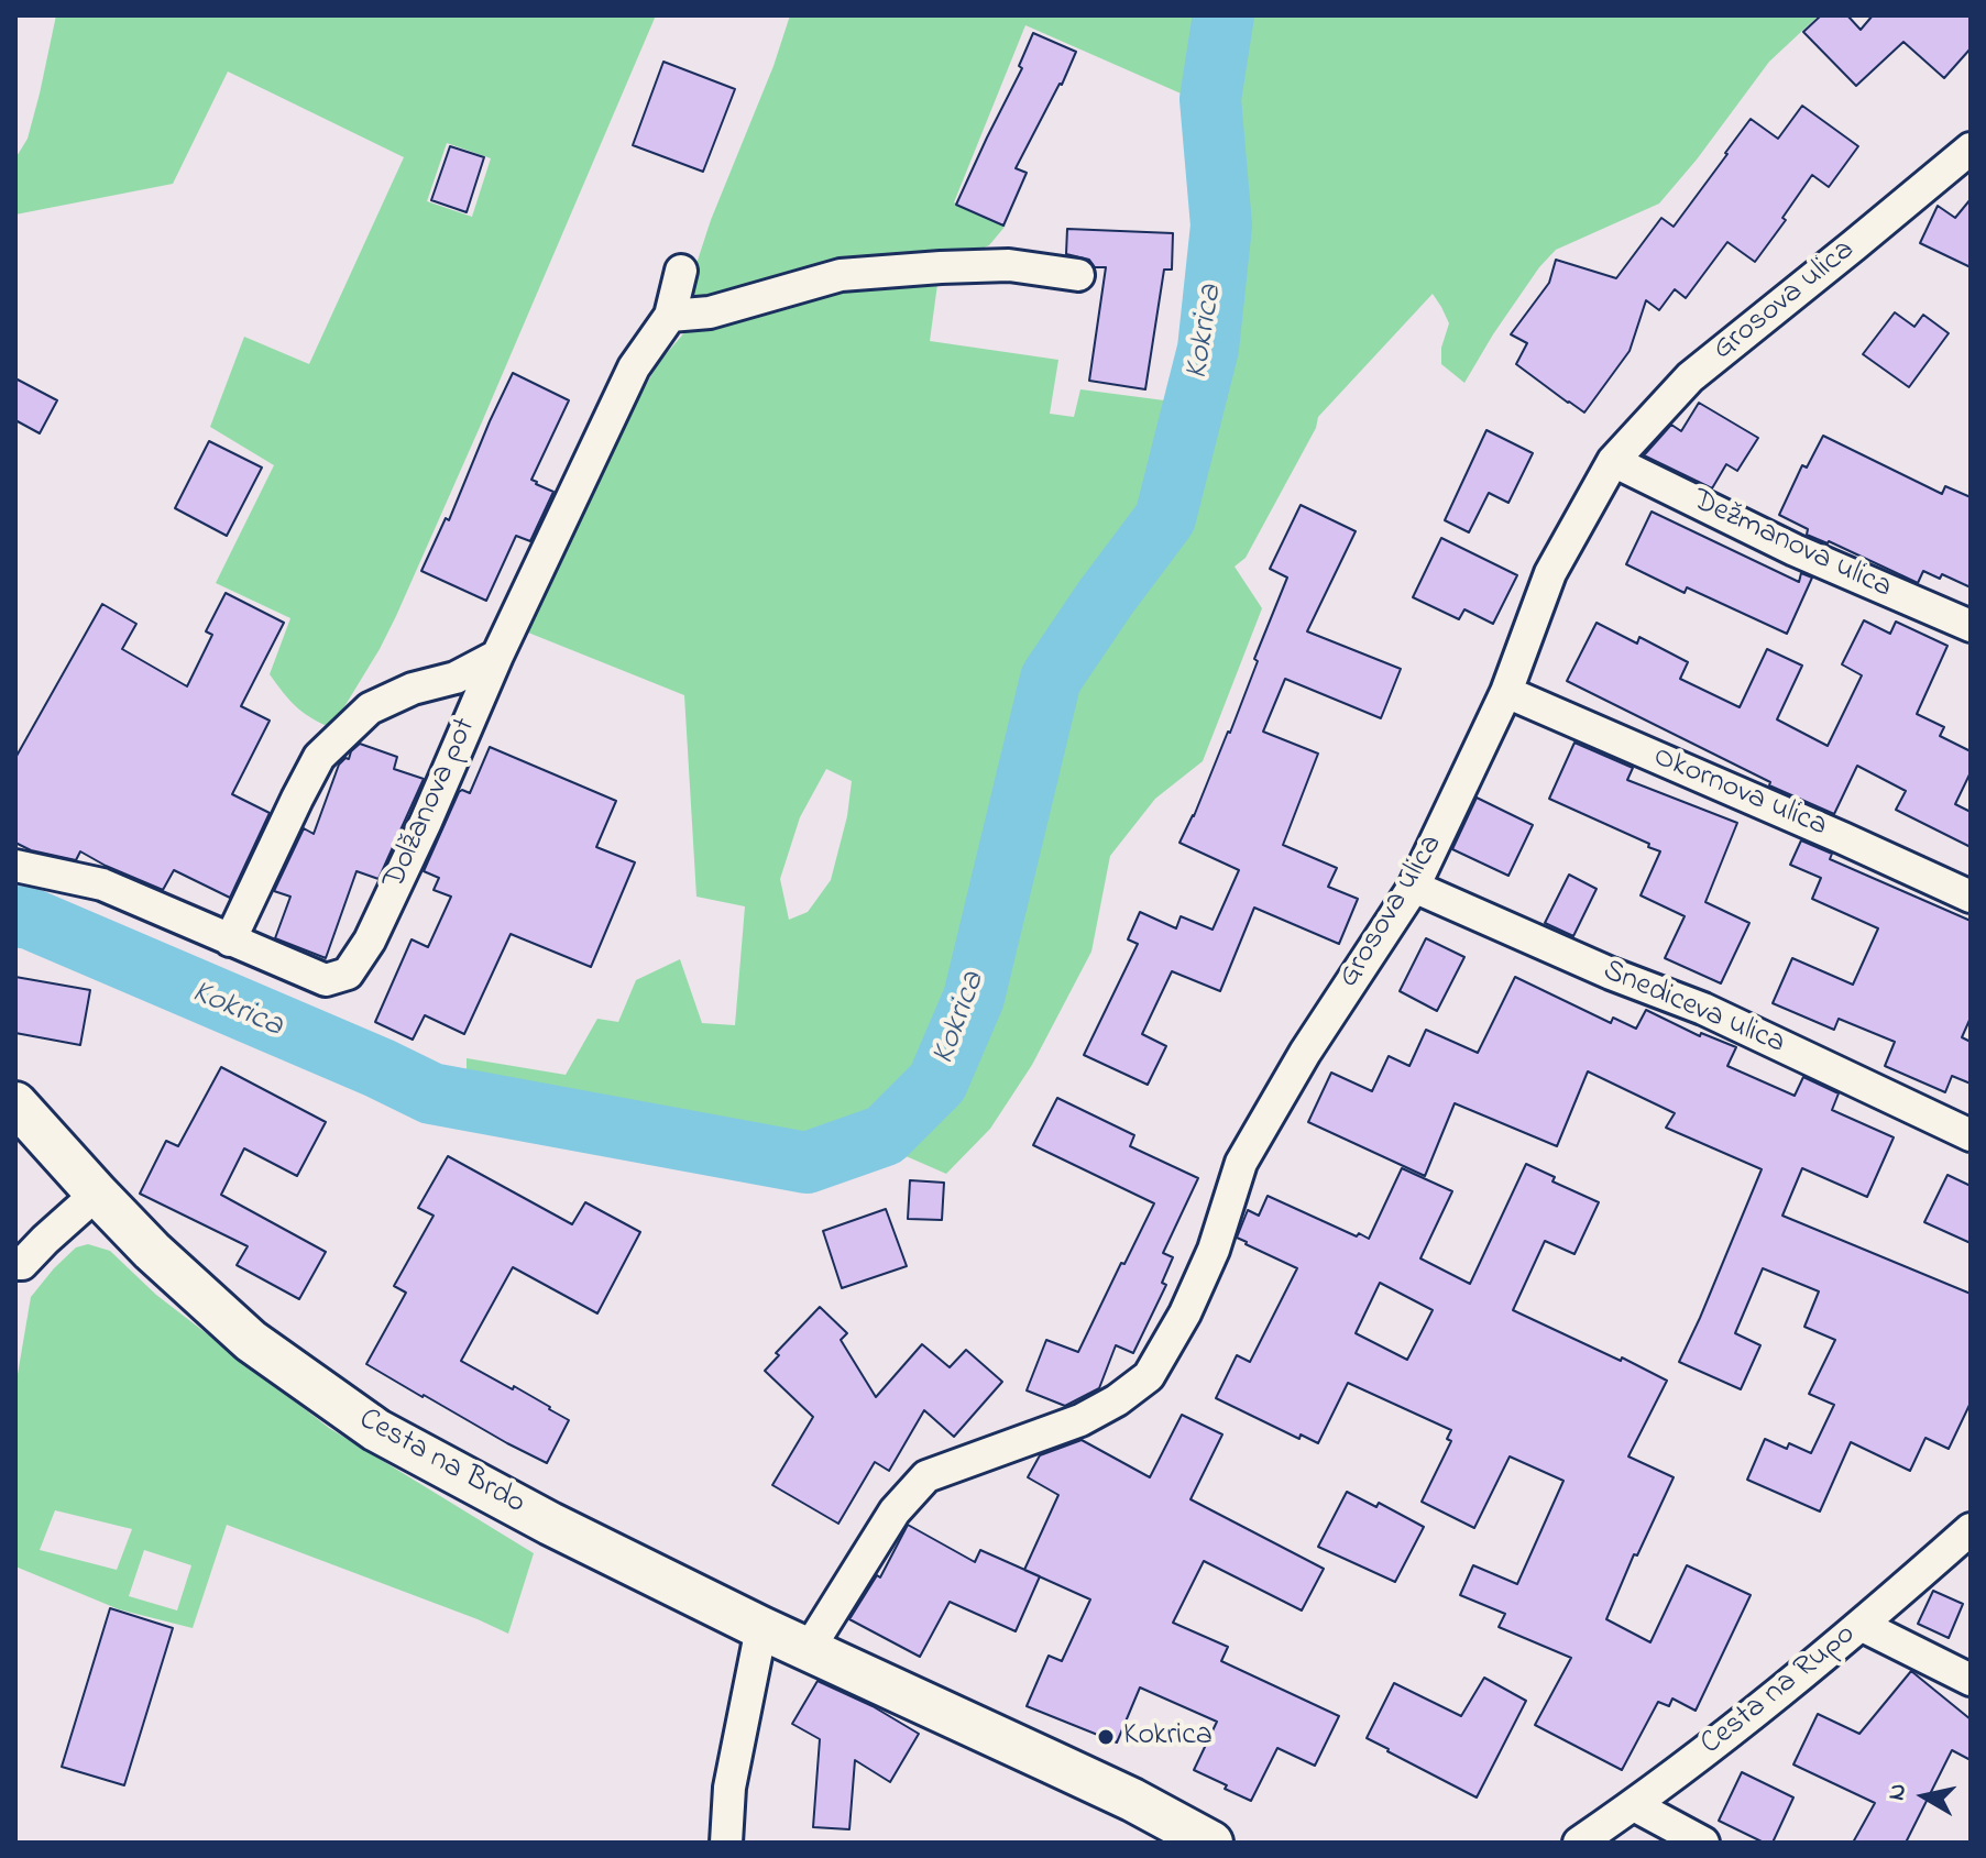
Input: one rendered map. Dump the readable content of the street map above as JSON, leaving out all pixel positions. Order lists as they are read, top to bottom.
{
  "streets": {
    "street": [
      "Grosova ulica",
      "Dežmanova ulica",
      "Okornova ulica",
      "Dolžanova pot",
      "Snediceva ulica",
      "Cesta na Brdo",
      "Cesta na Rupo"
    ]
  },
  "crossings": [
    ["Grosova ulica", "Dežmanova ulica"],
    ["Grosova ulica", "Okornova ulica"],
    ["Grosova ulica", "Snediceva ulica"],
    ["Grosova ulica", "Cesta na Brdo"]
  ],
  "water": ["Kokrica"],
  "places": ["Kokrica"],
  "north": "left"
}
